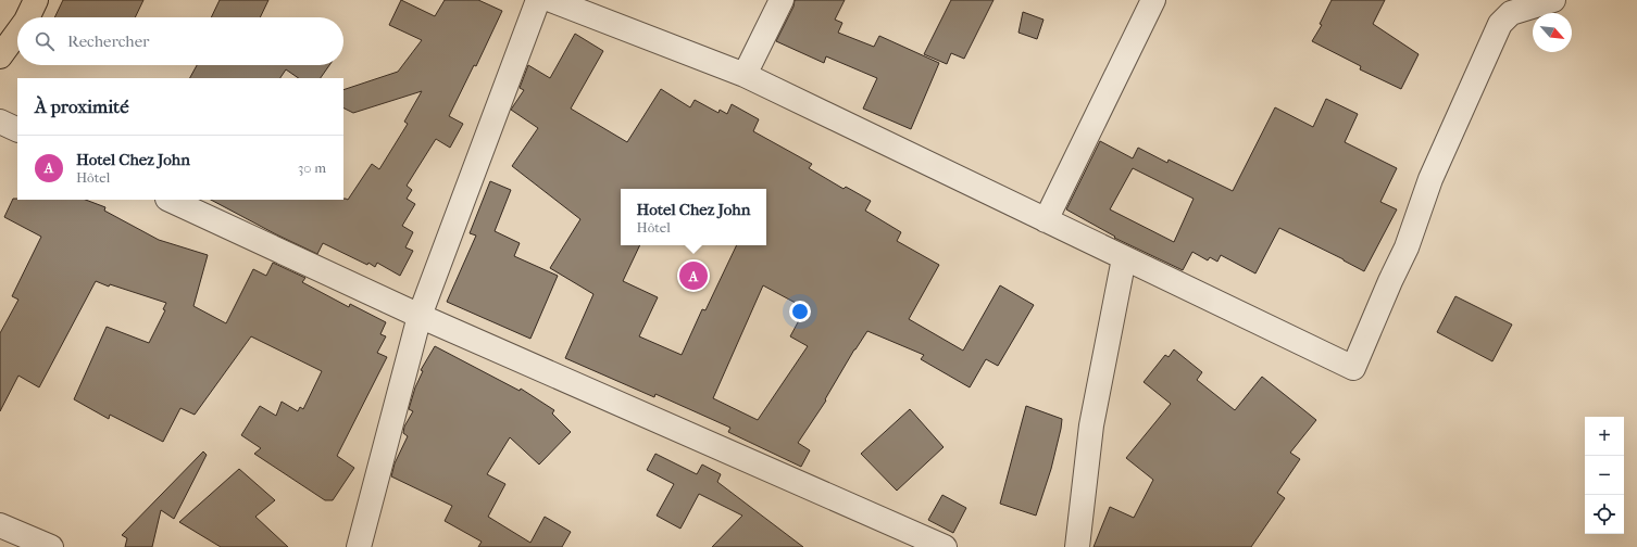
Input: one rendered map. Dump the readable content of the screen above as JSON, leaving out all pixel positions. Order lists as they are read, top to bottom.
{
  "north": "bottom right",
  "page": {
    "search": "Rechercher",
    "heading": "À proximité",
    "list": [
      {
        "mark": "A",
        "name": "Hotel Chez John",
        "note": "Hôtel",
        "value": "30 m"
      }
    ],
    "popup": ["Hotel Chez John", "Hôtel"],
    "pins": "A",
    "map_buttons": ["+", "−"]
  }
}
